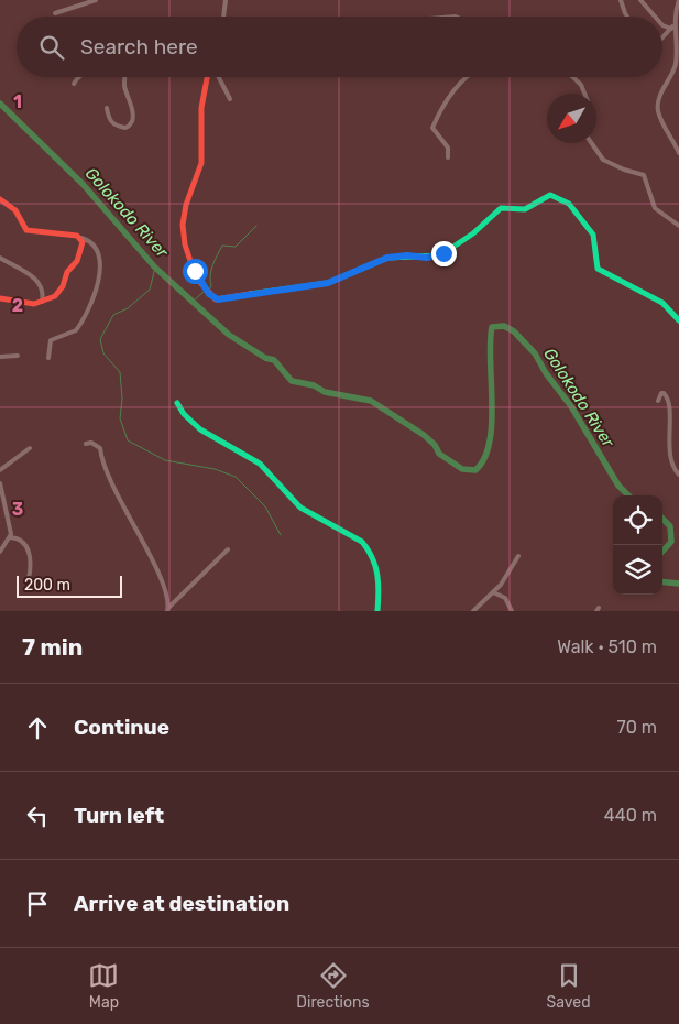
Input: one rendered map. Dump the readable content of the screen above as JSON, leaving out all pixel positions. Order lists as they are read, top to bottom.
{
  "water": ["Golokodo River"],
  "scale_bar": "200 m",
  "north": "bottom left",
  "page": {
    "search": "Search here",
    "scale": "200 m",
    "heading": ["7 min", "Walk · 510 m"],
    "list": [
      ["Continue", "70 m"],
      ["Turn left", "440 m"],
      "Arrive at destination"
    ],
    "nav": ["Map", "Directions", "Saved"]
  },
  "grid": {
    "rows": ["1", "2", "3"]
  }
}
